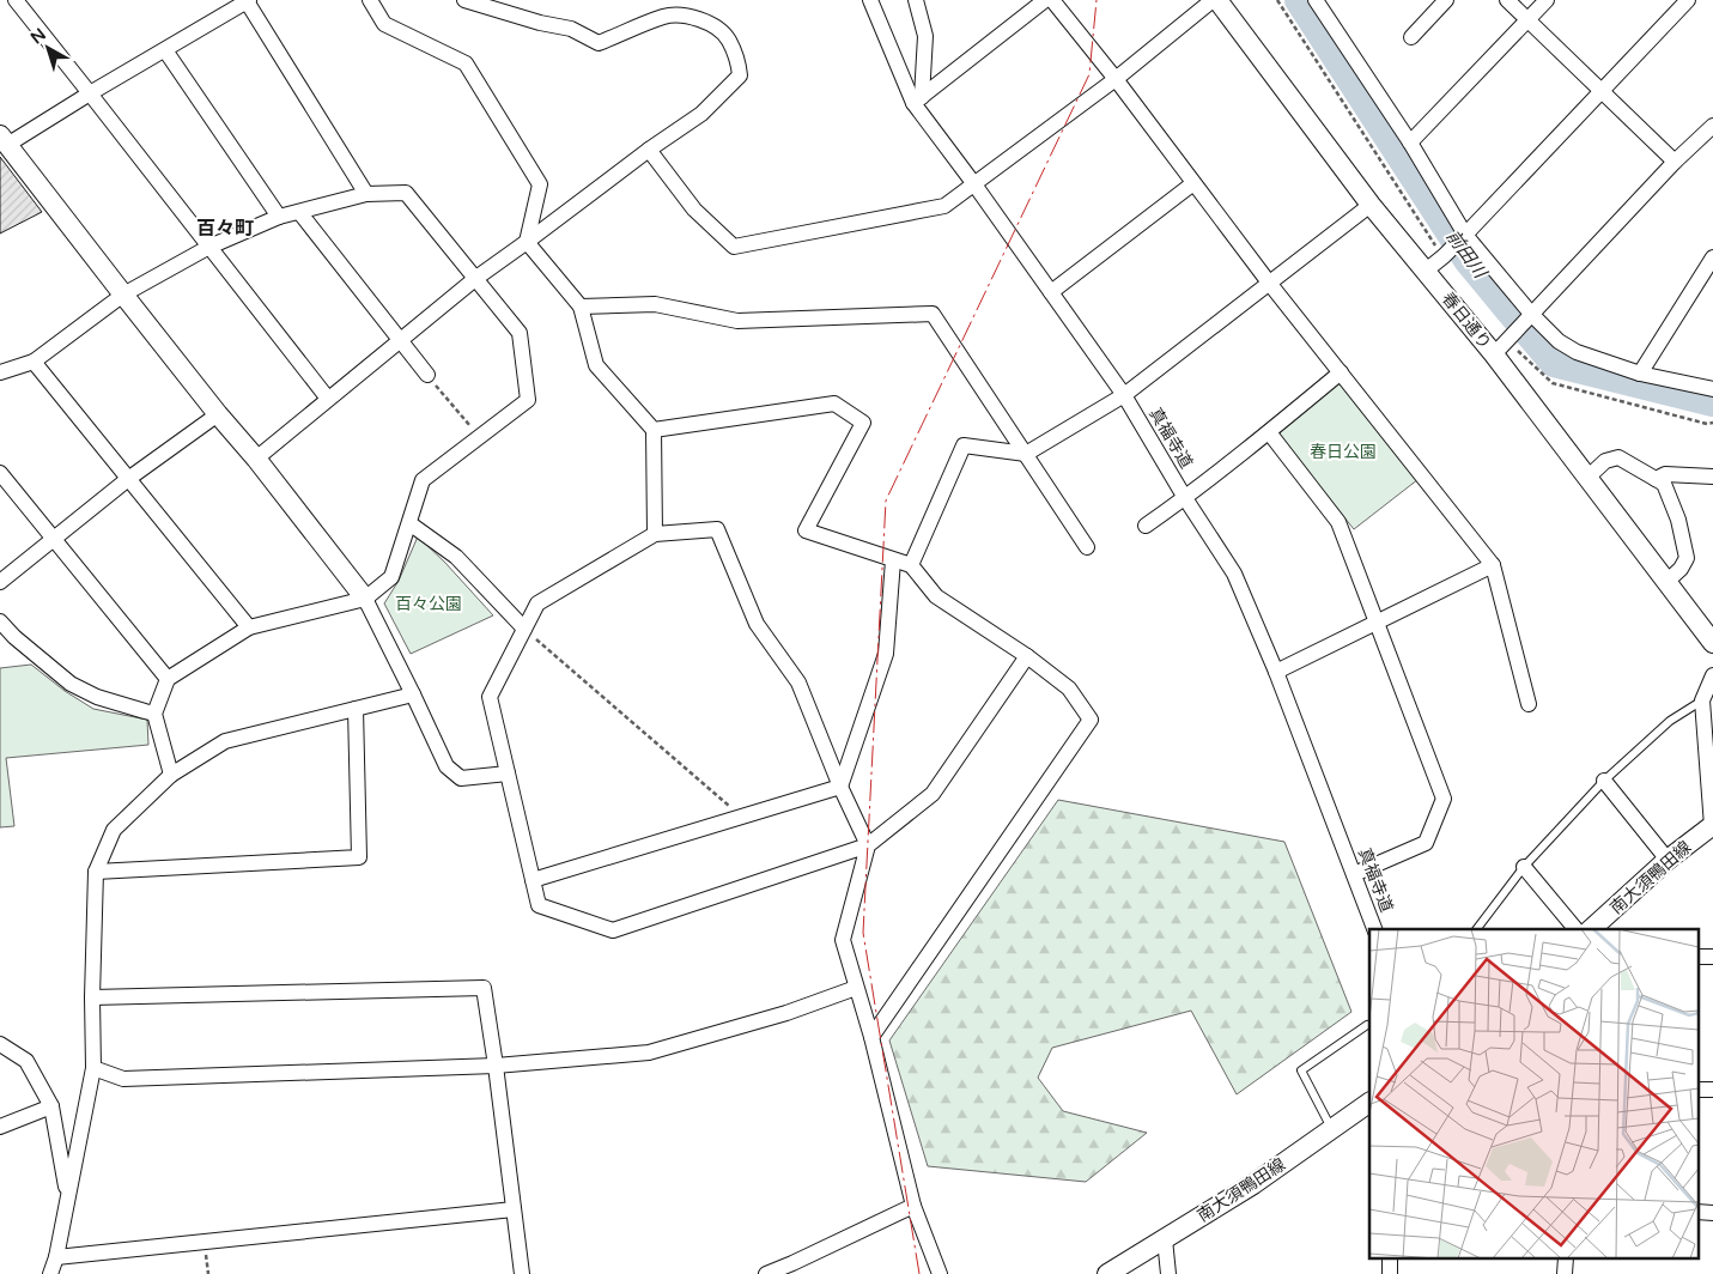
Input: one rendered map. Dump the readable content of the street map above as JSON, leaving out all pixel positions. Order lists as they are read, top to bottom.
{
  "streets": {
    "street": ["春日通り", "真福寺道", "南大須鴨田線"]
  },
  "districts": ["百々町"],
  "water": ["前田川"],
  "parks": ["春日公園", "百々公園"],
  "north": "top left"
}
